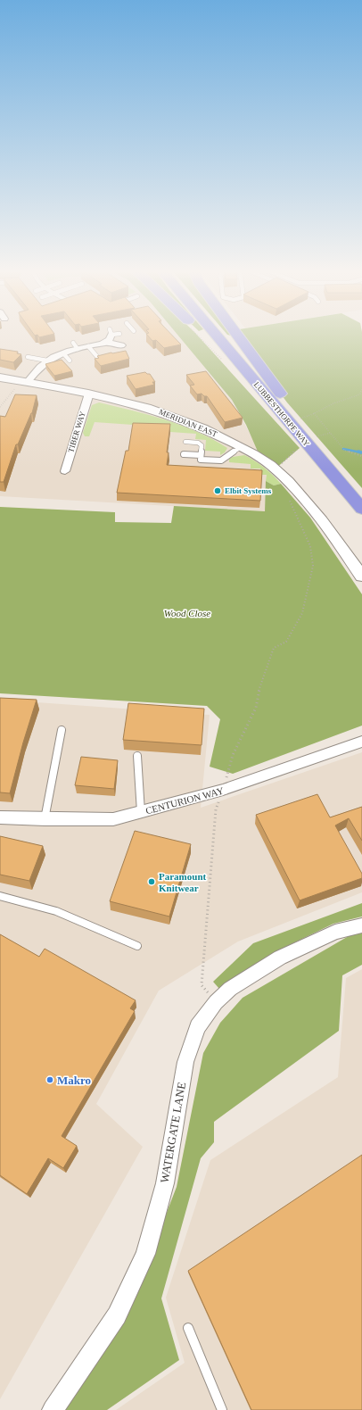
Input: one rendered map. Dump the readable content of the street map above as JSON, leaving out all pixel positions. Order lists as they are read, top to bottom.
{
  "streets": {
    "highway": ["LUBBESTHORPE WAY"],
    "street": [
      "MERIDIAN EAST",
      "TIBER WAY",
      "CENTURION WAY",
      "WATERGATE LANE"
    ]
  },
  "crossings": [
    ["MERIDIAN EAST", "TIBER WAY"]
  ],
  "parks": ["Wood Close"],
  "places": ["Elbit Systems", "Paramount Knitwear", "Makro"]
}
